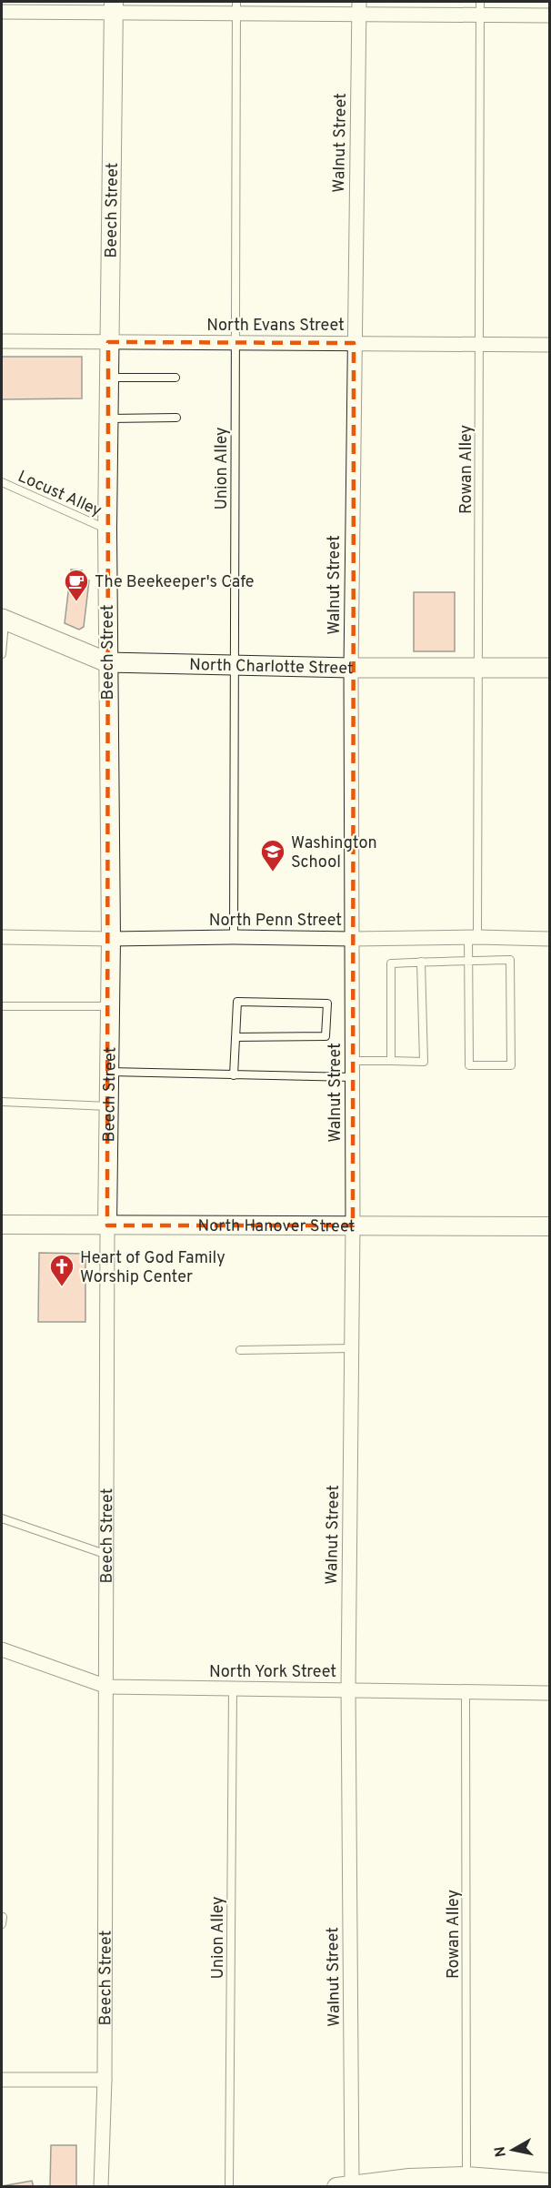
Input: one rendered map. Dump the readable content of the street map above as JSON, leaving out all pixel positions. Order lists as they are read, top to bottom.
{
  "streets": {
    "main road": ["North Charlotte Street"],
    "street": [
      "Walnut Street",
      "Beech Street",
      "North Evans Street",
      "North Penn Street",
      "North Hanover Street",
      "North York Street"
    ],
    "lane": ["Union Alley", "Rowan Alley", "Locust Alley"]
  },
  "crossings": [
    ["Walnut Street", "North Evans Street"],
    ["Walnut Street", "North Charlotte Street"],
    ["Walnut Street", "North Penn Street"],
    ["Walnut Street", "North Hanover Street"],
    ["Walnut Street", "North York Street"],
    ["Beech Street", "North Evans Street"],
    ["Beech Street", "Locust Alley"],
    ["Beech Street", "North Charlotte Street"],
    ["Beech Street", "North Penn Street"],
    ["Beech Street", "North Hanover Street"],
    ["Beech Street", "North York Street"],
    ["North Evans Street", "Union Alley"],
    ["North Evans Street", "Rowan Alley"],
    ["Union Alley", "North Charlotte Street"],
    ["Union Alley", "North Penn Street"],
    ["Union Alley", "North York Street"],
    ["Rowan Alley", "North Charlotte Street"],
    ["Rowan Alley", "North Penn Street"],
    ["Rowan Alley", "North York Street"]
  ],
  "places": {
    "cafe": ["The Beekeeper's Cafe"],
    "school or university": ["Washington School"],
    "church": ["Heart of God Family Worship Center"]
  },
  "north": "left"
}
